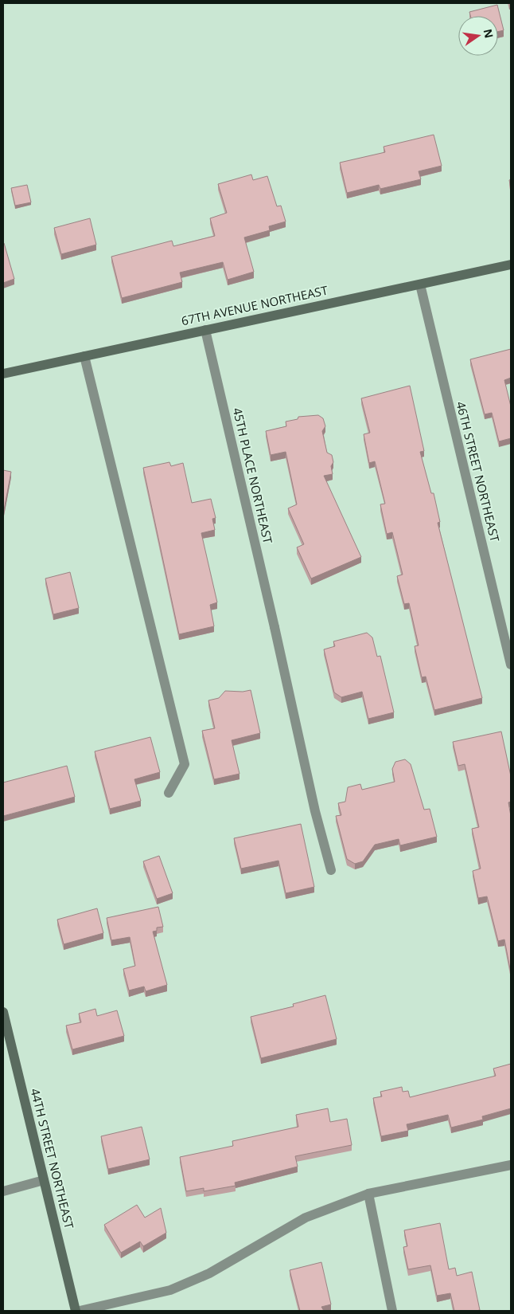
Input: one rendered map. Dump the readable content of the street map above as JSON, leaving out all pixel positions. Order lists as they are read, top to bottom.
{
  "streets": {
    "street": [
      "67TH AVENUE NORTHEAST",
      "46TH STREET NORTHEAST",
      "45TH PLACE NORTHEAST",
      "44TH STREET NORTHEAST"
    ]
  },
  "crossings": [
    ["67TH AVENUE NORTHEAST", "46TH STREET NORTHEAST"],
    ["67TH AVENUE NORTHEAST", "45TH PLACE NORTHEAST"]
  ],
  "north": "right"
}
